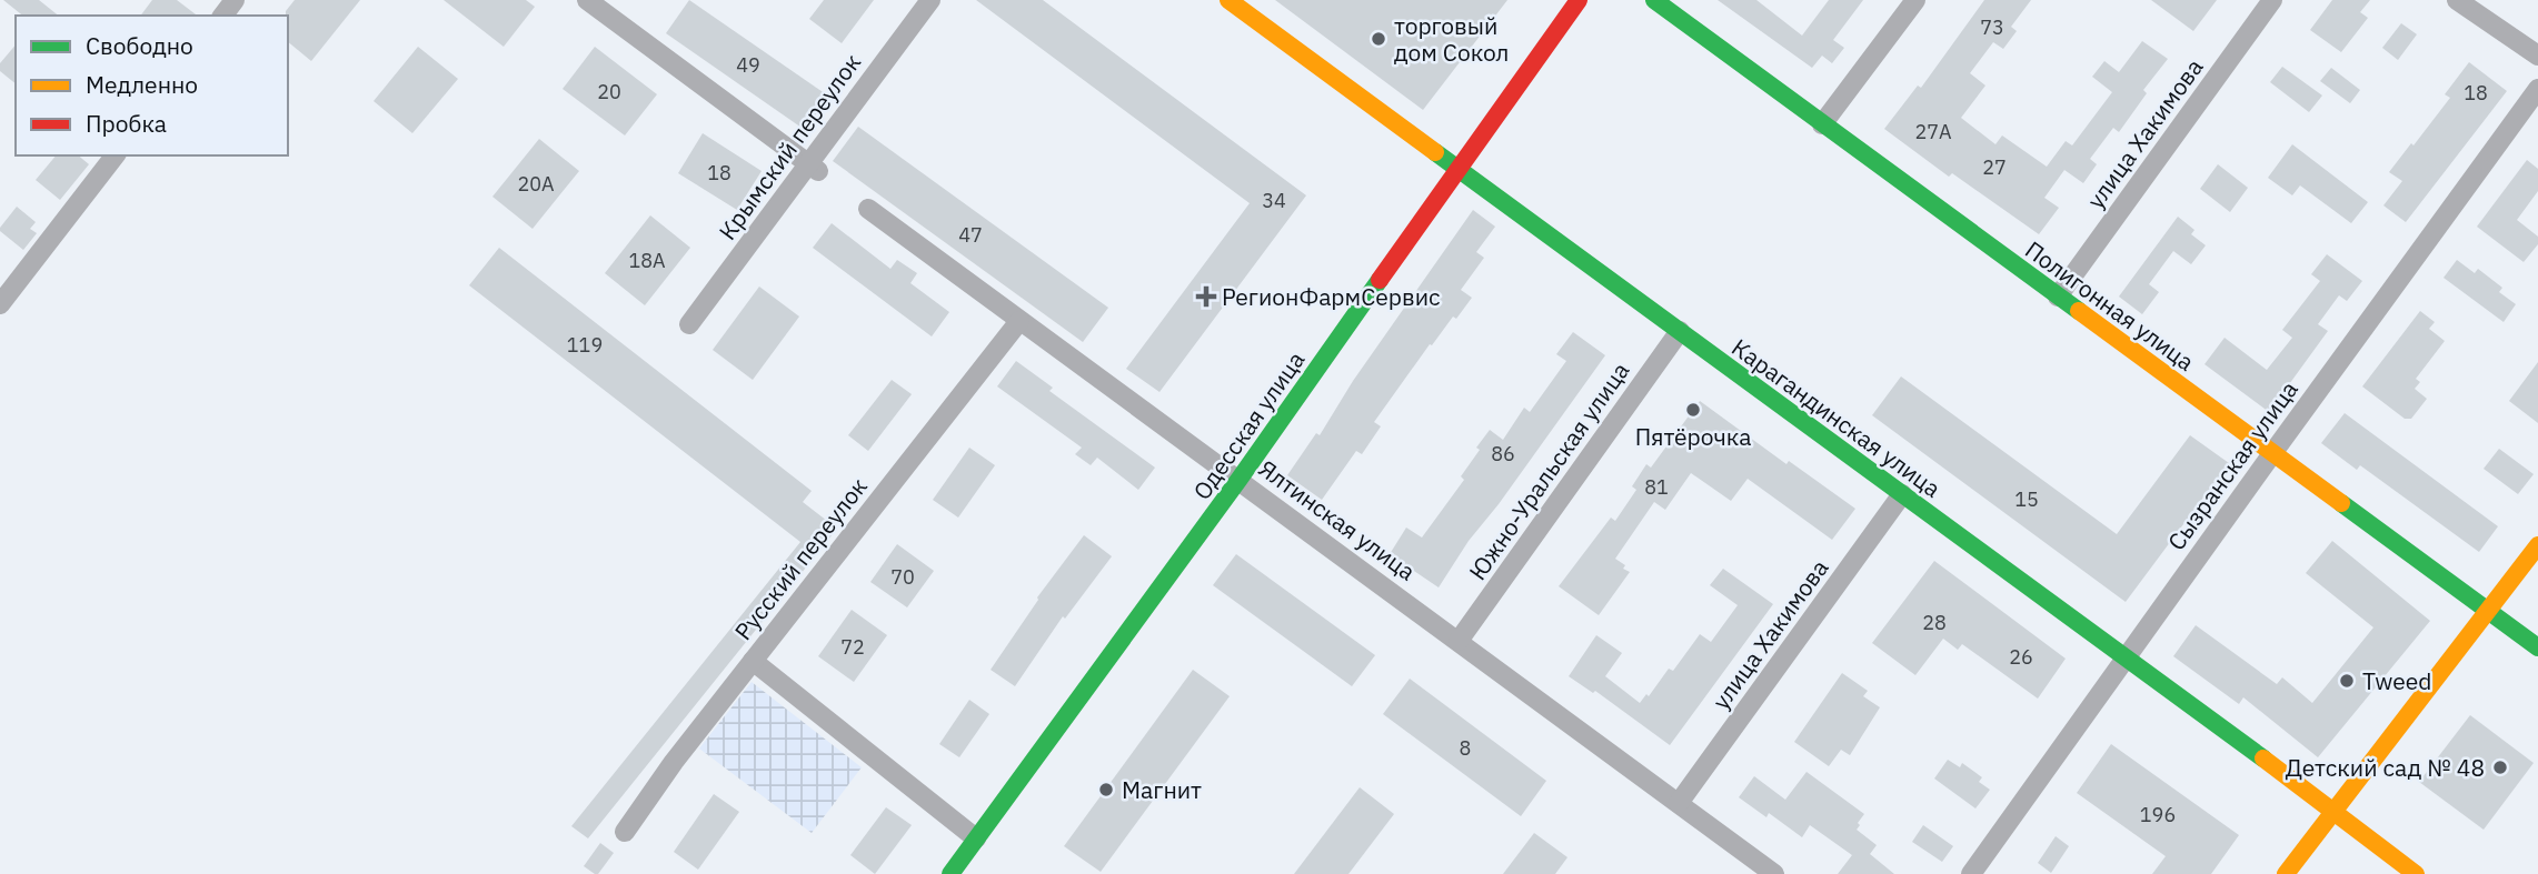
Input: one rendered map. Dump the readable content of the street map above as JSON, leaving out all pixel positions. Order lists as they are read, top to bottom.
{
  "streets": {
    "main road": ["Полигонная улица", "Карагандинская улица", "Одесская улица"],
    "street": [
      "улица Хакимова",
      "Крымский переулок",
      "Сызранская улица",
      "Южно-Уральская улица",
      "Ялтинская улица",
      "Русский переулок"
    ]
  },
  "crossings": [
    ["улица Хакимова", "Полигонная улица"],
    ["улица Хакимова", "Карагандинская улица"],
    ["улица Хакимова", "Ялтинская улица"],
    ["Полигонная улица", "Сызранская улица"],
    ["Карагандинская улица", "Одесская улица"],
    ["Карагандинская улица", "Сызранская улица"],
    ["Карагандинская улица", "Южно-Уральская улица"],
    ["Одесская улица", "Ялтинская улица"],
    ["Южно-Уральская улица", "Ялтинская улица"],
    ["Ялтинская улица", "Русский переулок"]
  ],
  "places": {
    "other": [
      "торговый дом Сокол",
      "Пятёрочка",
      "Tweed",
      "Детский сад № 48",
      "Магнит"
    ],
    "health": ["РегионФармСервис"]
  },
  "house_numbers": [
    "73",
    "49",
    "20",
    "18",
    "27А",
    "27",
    "18",
    "20А",
    "34",
    "47",
    "18А",
    "119",
    "86",
    "81",
    "15",
    "70",
    "28",
    "72",
    "26",
    "8",
    "196"
  ],
  "legend": ["Свободно", "Медленно", "Пробка"]
}
